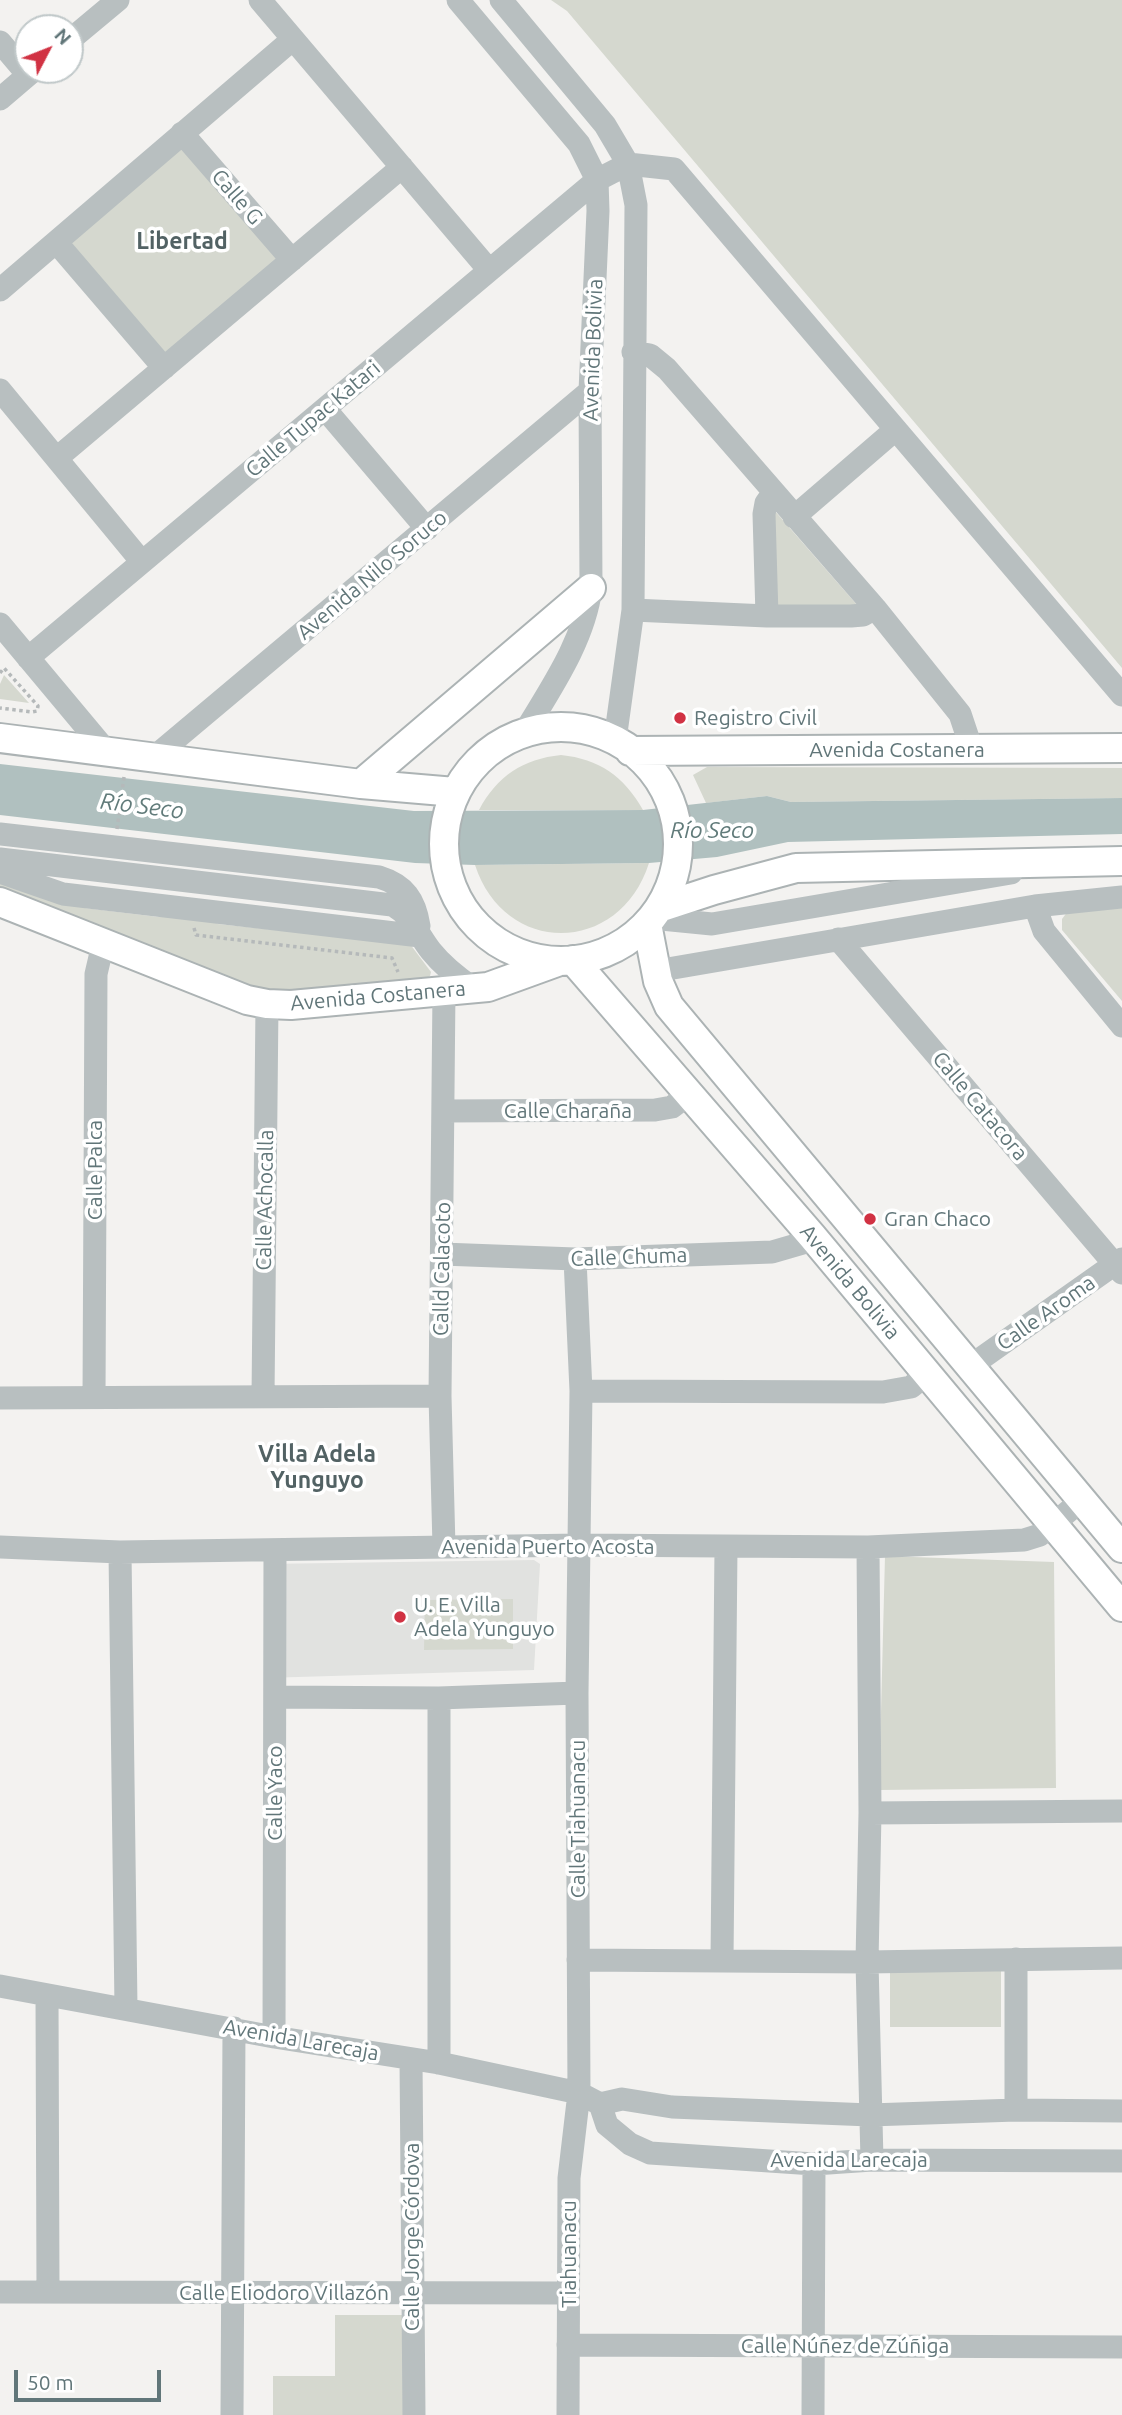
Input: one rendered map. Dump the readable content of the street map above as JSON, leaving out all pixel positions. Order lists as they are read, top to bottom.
{
  "streets": {
    "main road": ["Avenida Bolivia", "Avenida Costanera"],
    "street": [
      "Calle G",
      "Calle Tupac Katari",
      "Avenida Nilo Soruco",
      "Calle Catacora",
      "Calle Charaña",
      "Calle Palca",
      "Calle Achocalla",
      "Calle Chuma",
      "Calld Calacoto",
      "Calle Aroma",
      "Avenida Puerto Acosta",
      "Calle Yaco",
      "Calle Tiahuanacu",
      "Avenida Larecaja",
      "Calle Jorge Córdova",
      "Tiahuanacu",
      "Calle Eliodoro Villazón",
      "Calle Núñez de Zúñiga"
    ]
  },
  "crossings": [
    ["Avenida Bolivia", "Calle Tupac Katari"],
    ["Avenida Bolivia", "Avenida Nilo Soruco"],
    ["Avenida Bolivia", "Avenida Costanera"],
    ["Avenida Bolivia", "Calle Charaña"],
    ["Avenida Bolivia", "Calle Chuma"],
    ["Avenida Bolivia", "Calle Aroma"],
    ["Avenida Bolivia", "Avenida Puerto Acosta"],
    ["Avenida Costanera", "Calle Palca"],
    ["Avenida Costanera", "Calle Achocalla"],
    ["Avenida Costanera", "Calld Calacoto"],
    ["Calle Catacora", "Calle Aroma"],
    ["Calle Charaña", "Calld Calacoto"],
    ["Calle Chuma", "Calld Calacoto"],
    ["Calle Chuma", "Calle Tiahuanacu"],
    ["Calld Calacoto", "Avenida Puerto Acosta"],
    ["Avenida Puerto Acosta", "Calle Yaco"],
    ["Avenida Puerto Acosta", "Calle Tiahuanacu"],
    ["Calle Yaco", "Avenida Larecaja"],
    ["Calle Tiahuanacu", "Avenida Larecaja"],
    ["Calle Tiahuanacu", "Tiahuanacu"],
    ["Avenida Larecaja", "Calle Jorge Córdova"],
    ["Avenida Larecaja", "Tiahuanacu"],
    ["Calle Jorge Córdova", "Calle Eliodoro Villazón"],
    ["Tiahuanacu", "Calle Eliodoro Villazón"],
    ["Tiahuanacu", "Calle Núñez de Zúñiga"]
  ],
  "districts": ["Libertad", "Villa Adela Yunguyo"],
  "water": ["Río Seco"],
  "places": ["Registro Civil", "Gran Chaco", "U. E. Villa Adela Yunguyo"],
  "scale_bar": "50 m",
  "north": "top right"
}
